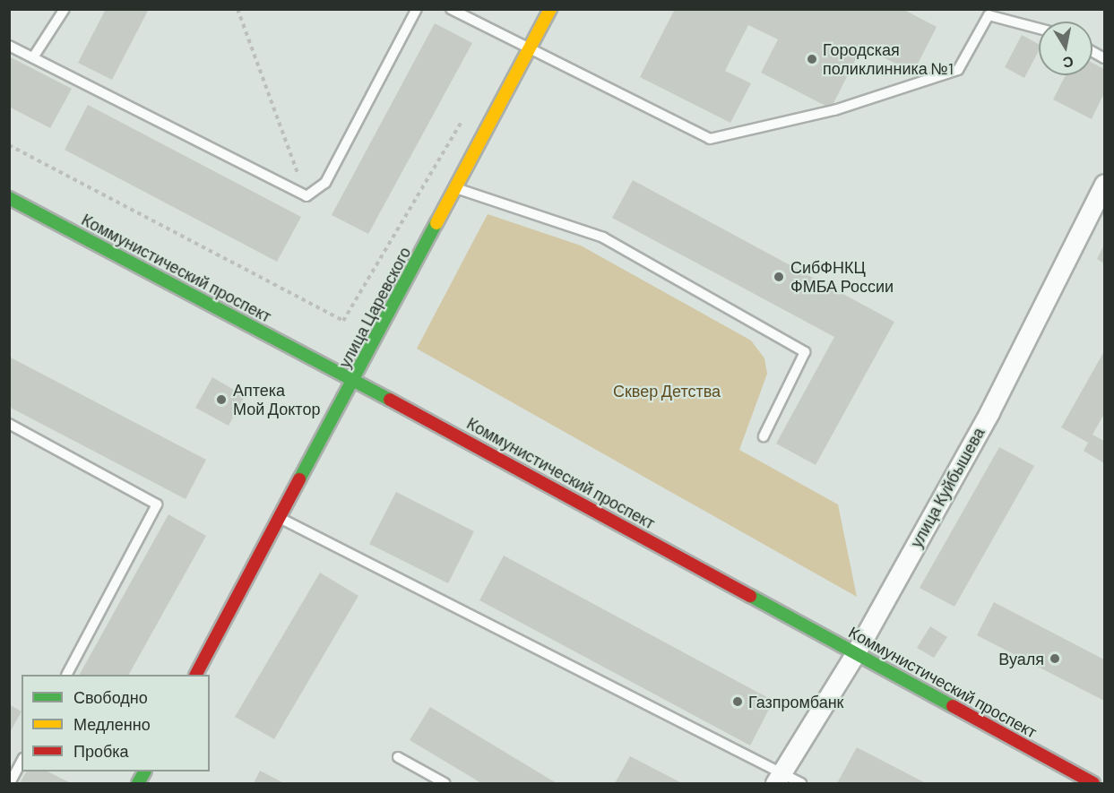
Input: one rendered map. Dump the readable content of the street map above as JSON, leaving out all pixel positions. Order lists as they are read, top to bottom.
{
  "streets": {
    "main road": ["Коммунистический проспект", "улица Царевского"],
    "street": ["улица Куйбышева"]
  },
  "crossings": [
    ["Коммунистический проспект", "улица Царевского"],
    ["Коммунистический проспект", "улица Куйбышева"]
  ],
  "parks": ["Сквер Детства"],
  "places": [
    "Городская поликлинника №1",
    "СибФНКЦ ФМБА России",
    "Аптека Мой Доктор",
    "Вуаля",
    "Газпромбанк"
  ],
  "legend": ["Свободно", "Медленно", "Пробка"],
  "north": "bottom"
}
